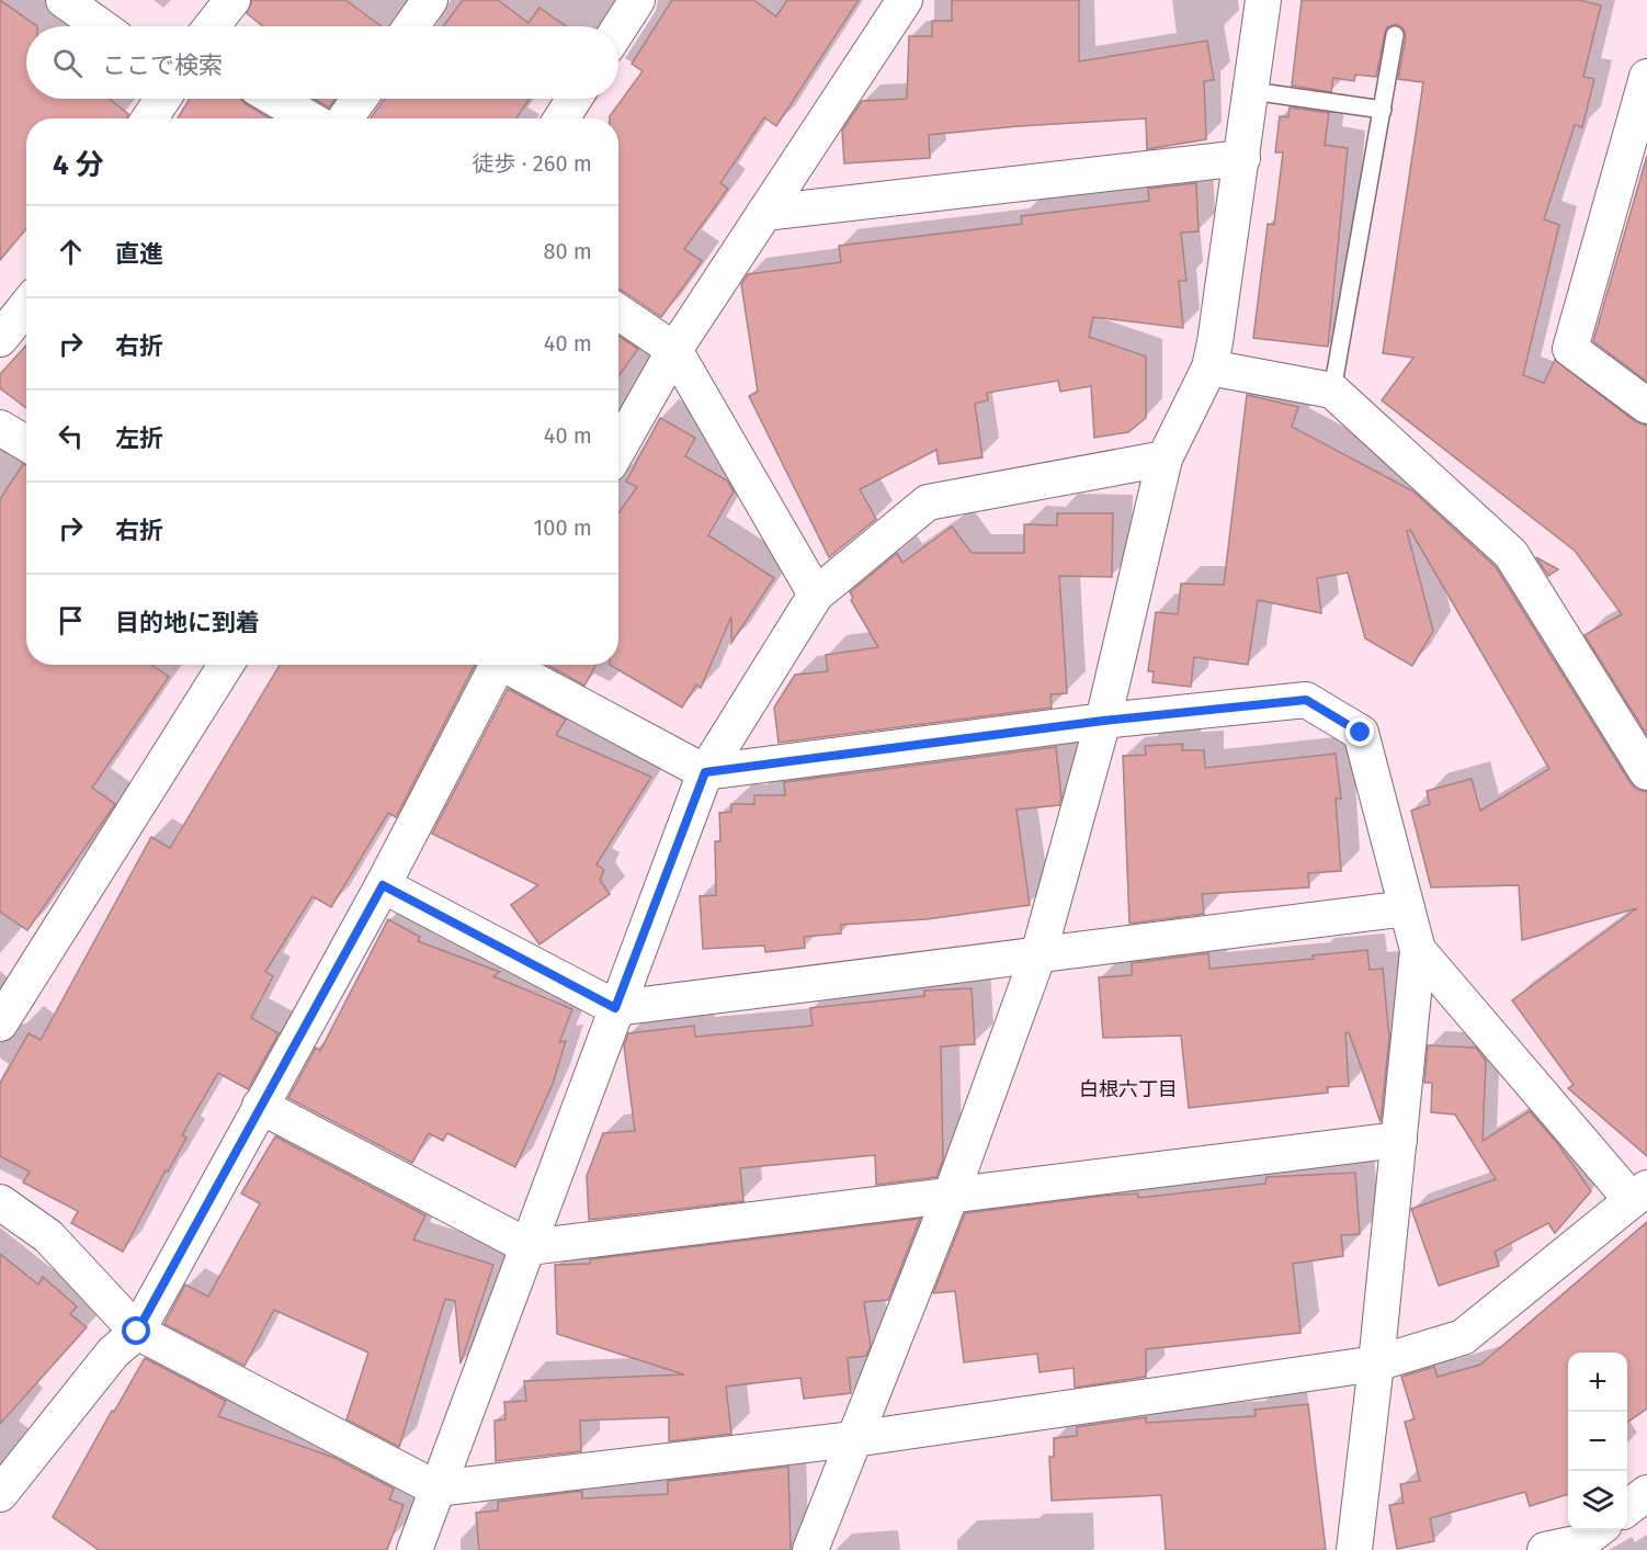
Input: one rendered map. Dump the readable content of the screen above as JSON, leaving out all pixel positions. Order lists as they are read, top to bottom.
{
  "districts": ["白根六丁目"],
  "page": {
    "search": "ここで検索",
    "heading": ["4 分", "徒歩 · 260 m"],
    "list": [
      ["直進", "80 m"],
      ["右折", "40 m"],
      ["左折", "40 m"],
      ["右折", "100 m"],
      "目的地に到着"
    ],
    "map_buttons": ["+", "−"]
  }
}
